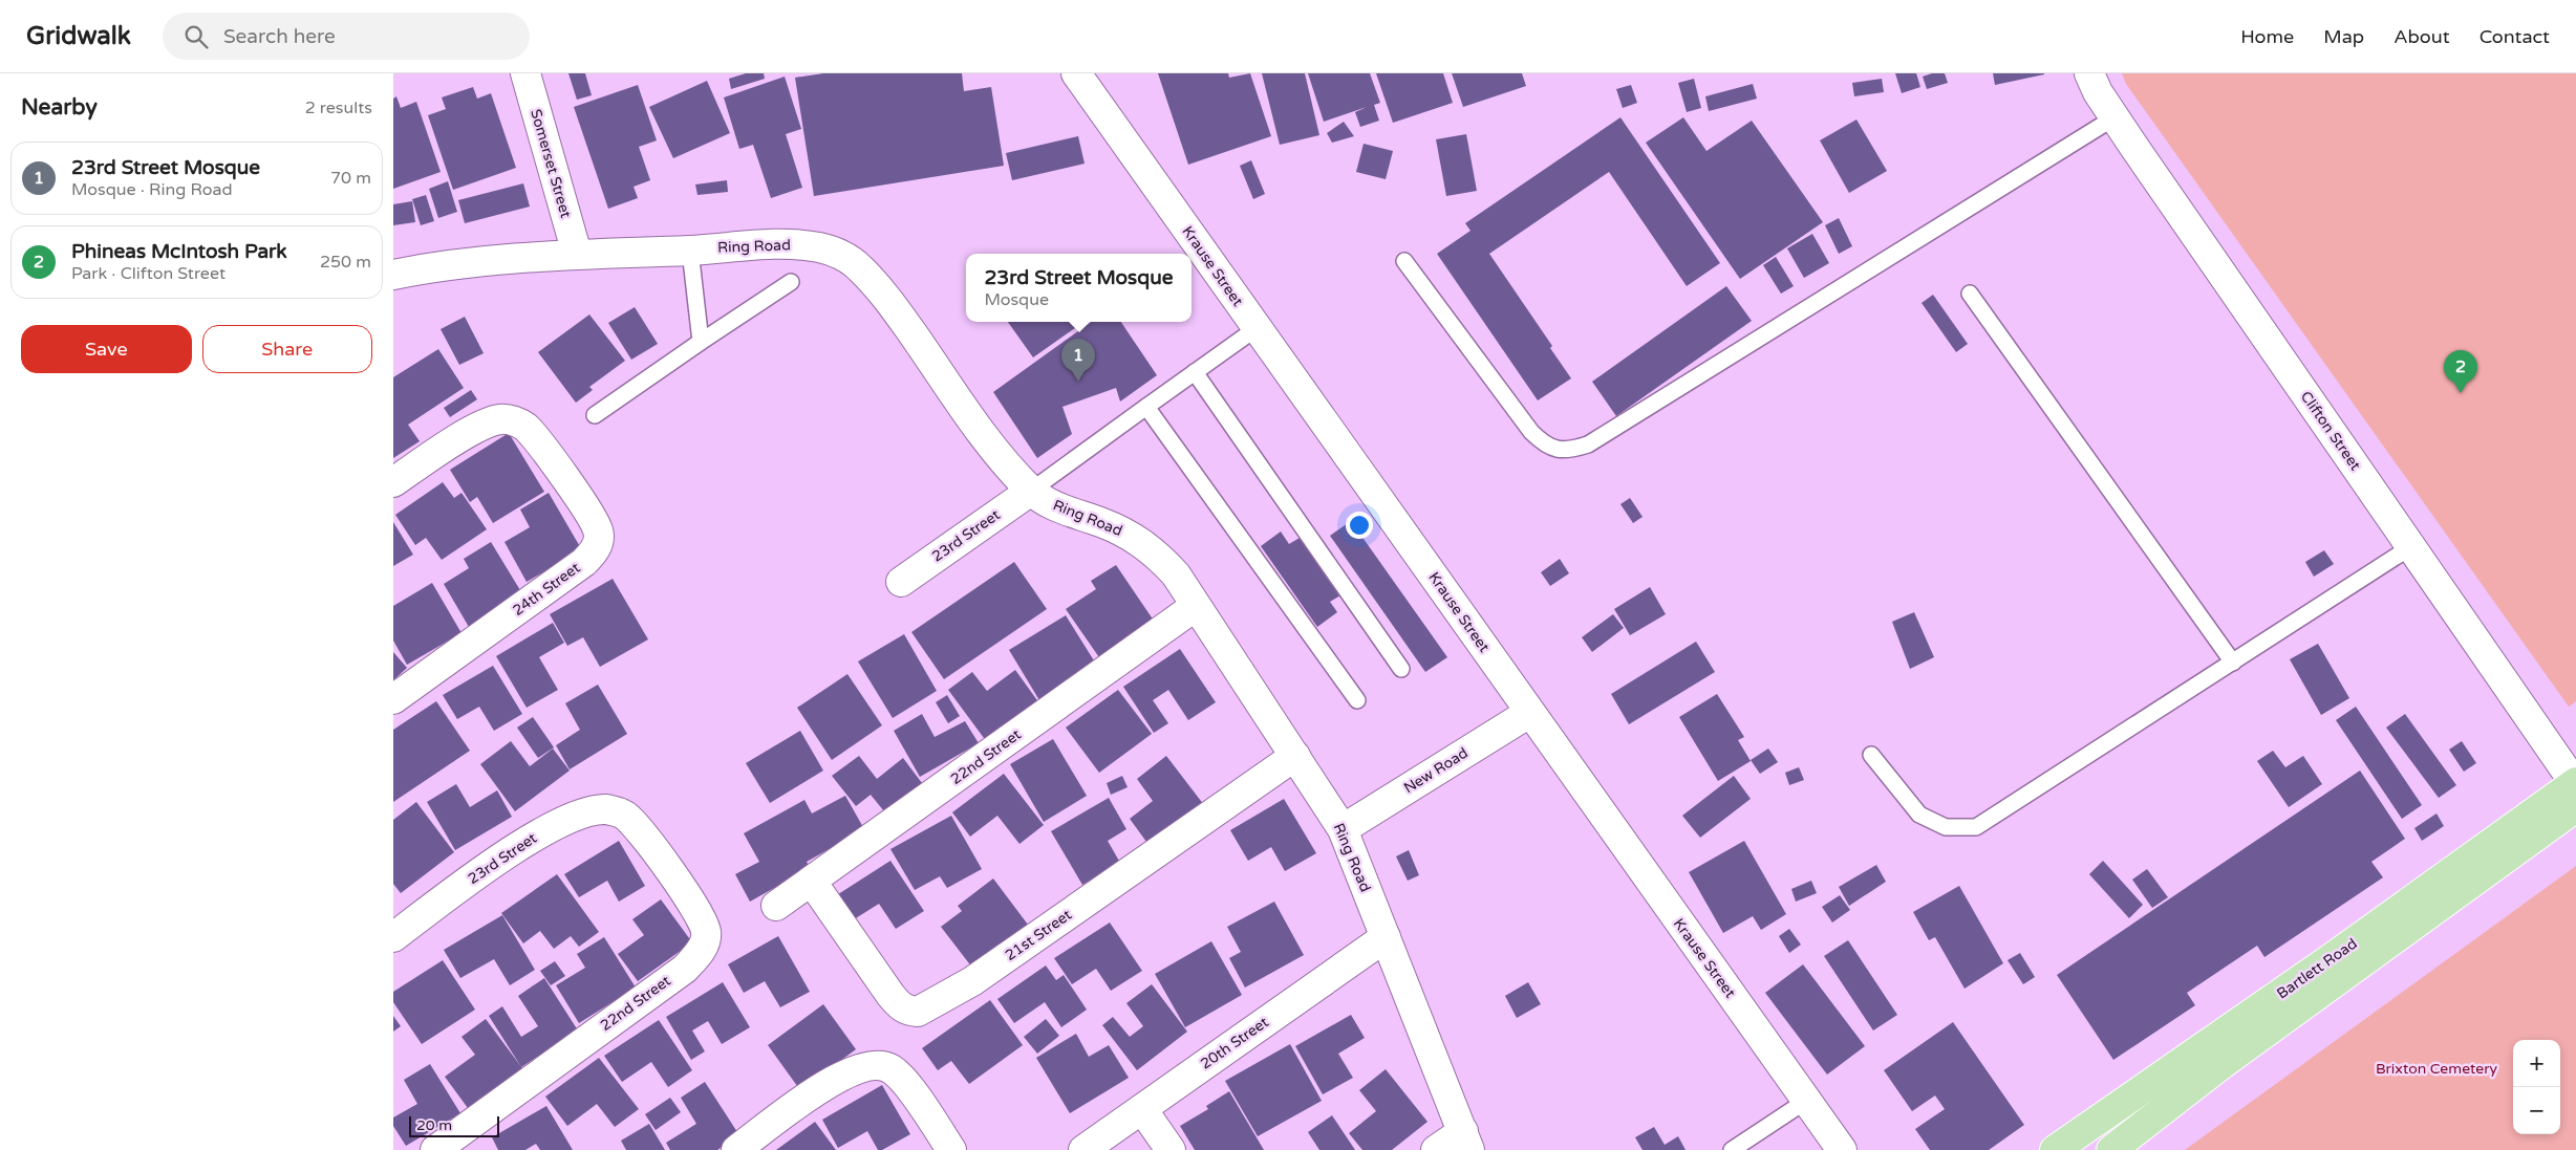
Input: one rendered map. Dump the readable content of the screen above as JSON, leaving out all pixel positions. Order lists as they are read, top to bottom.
{
  "streets": {
    "main road": ["Bartlett Road"],
    "street": [
      "Somerset Street",
      "Ring Road",
      "Krause Street",
      "Clifton Street",
      "23rd Street",
      "24th Street",
      "22nd Street",
      "New Road",
      "21st Street",
      "20th Street"
    ]
  },
  "crossings": [
    ["Somerset Street", "Ring Road"],
    ["Ring Road", "23rd Street"],
    ["Ring Road", "22nd Street"],
    ["Ring Road", "New Road"],
    ["Ring Road", "21st Street"],
    ["Ring Road", "20th Street"],
    ["Krause Street", "New Road"],
    ["Clifton Street", "Bartlett Road"],
    ["23rd Street", "22nd Street"],
    ["22nd Street", "21st Street"]
  ],
  "parks": ["Brixton Cemetery"],
  "scale_bar": "20 m",
  "page": {
    "header": "Gridwalk",
    "search": "Search here",
    "nav": [
      "Home",
      "Map",
      "About",
      "Contact"
    ],
    "heading": ["Nearby", "2 results"],
    "list": [
      {
        "mark": "1",
        "name": "23rd Street Mosque",
        "note": "Mosque · Ring Road",
        "value": "70 m"
      },
      {
        "mark": "2",
        "name": "Phineas McIntosh Park",
        "note": "Park · Clifton Street",
        "value": "250 m"
      }
    ],
    "popup": ["23rd Street Mosque", "Mosque"],
    "buttons": ["Save", "Share"],
    "pins": ["1", "2"],
    "map_buttons": ["+", "−"],
    "scale": "20 m"
  }
}
